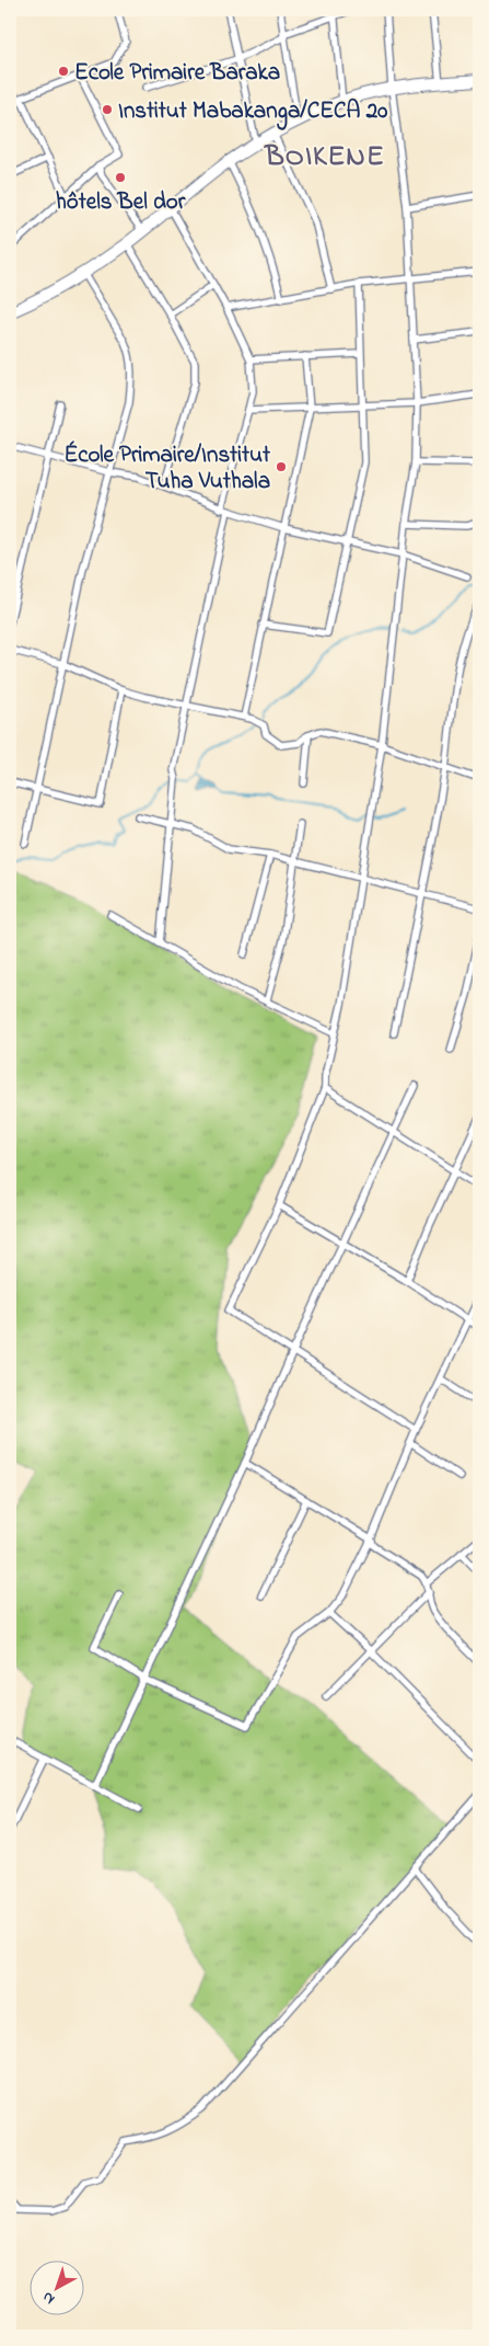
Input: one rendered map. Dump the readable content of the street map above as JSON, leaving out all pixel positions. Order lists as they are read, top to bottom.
{
  "districts": ["BOIKENE"],
  "places": [
    "Ecole Primaire Baraka",
    "Institut Mabakanga/CECA 20",
    "hôtels Bel dor",
    "École Primaire/Institut Tuha Vuthala"
  ],
  "north": "bottom left"
}
